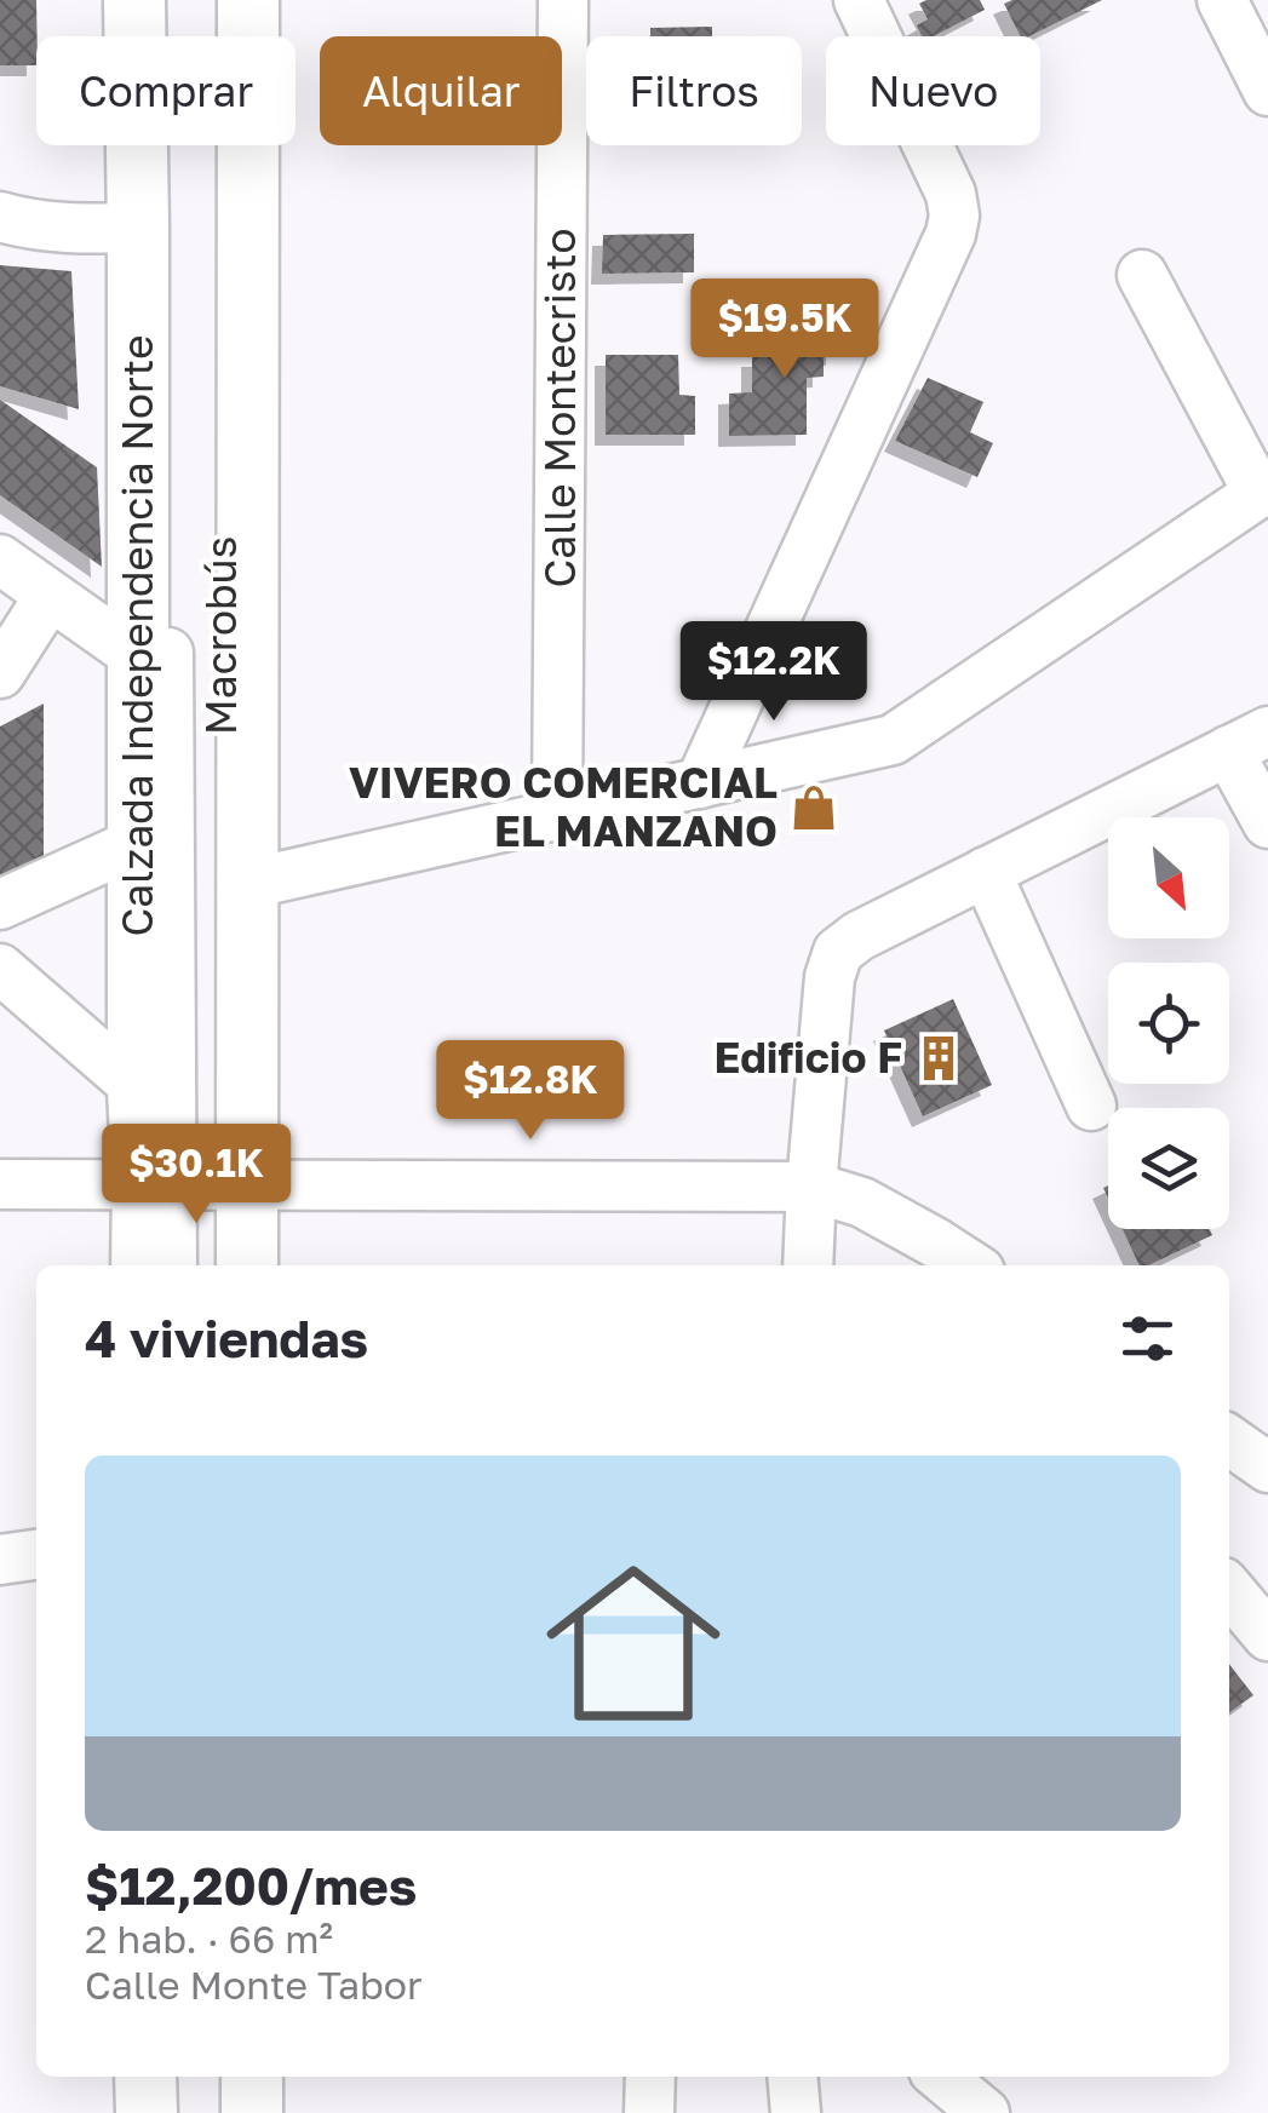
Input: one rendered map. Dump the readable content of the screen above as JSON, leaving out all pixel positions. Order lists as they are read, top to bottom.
{
  "streets": {
    "main road": ["Calzada Independencia Norte"],
    "street": ["Calle Montecristo", "Macrobús"]
  },
  "crossings": [
    ["Calzada Independencia Norte", "Macrobús"]
  ],
  "places": {
    "shop": ["VIVERO COMERCIAL EL MANZANO"],
    "building": ["Edificio F"]
  },
  "north": "bottom right",
  "page": {
    "chip": [
      "Comprar",
      "Alquilar",
      "Filtros",
      "Nuevo"
    ],
    "price": [
      "$19.5K",
      "$12.2K",
      "$12.8K",
      "$30.1K"
    ],
    "heading": "4 viviendas",
    "list": [
      {
        "name": "$12,200/mes",
        "note": "2 hab. · 66 m² · Calle Monte Tabor"
      }
    ]
  }
}
